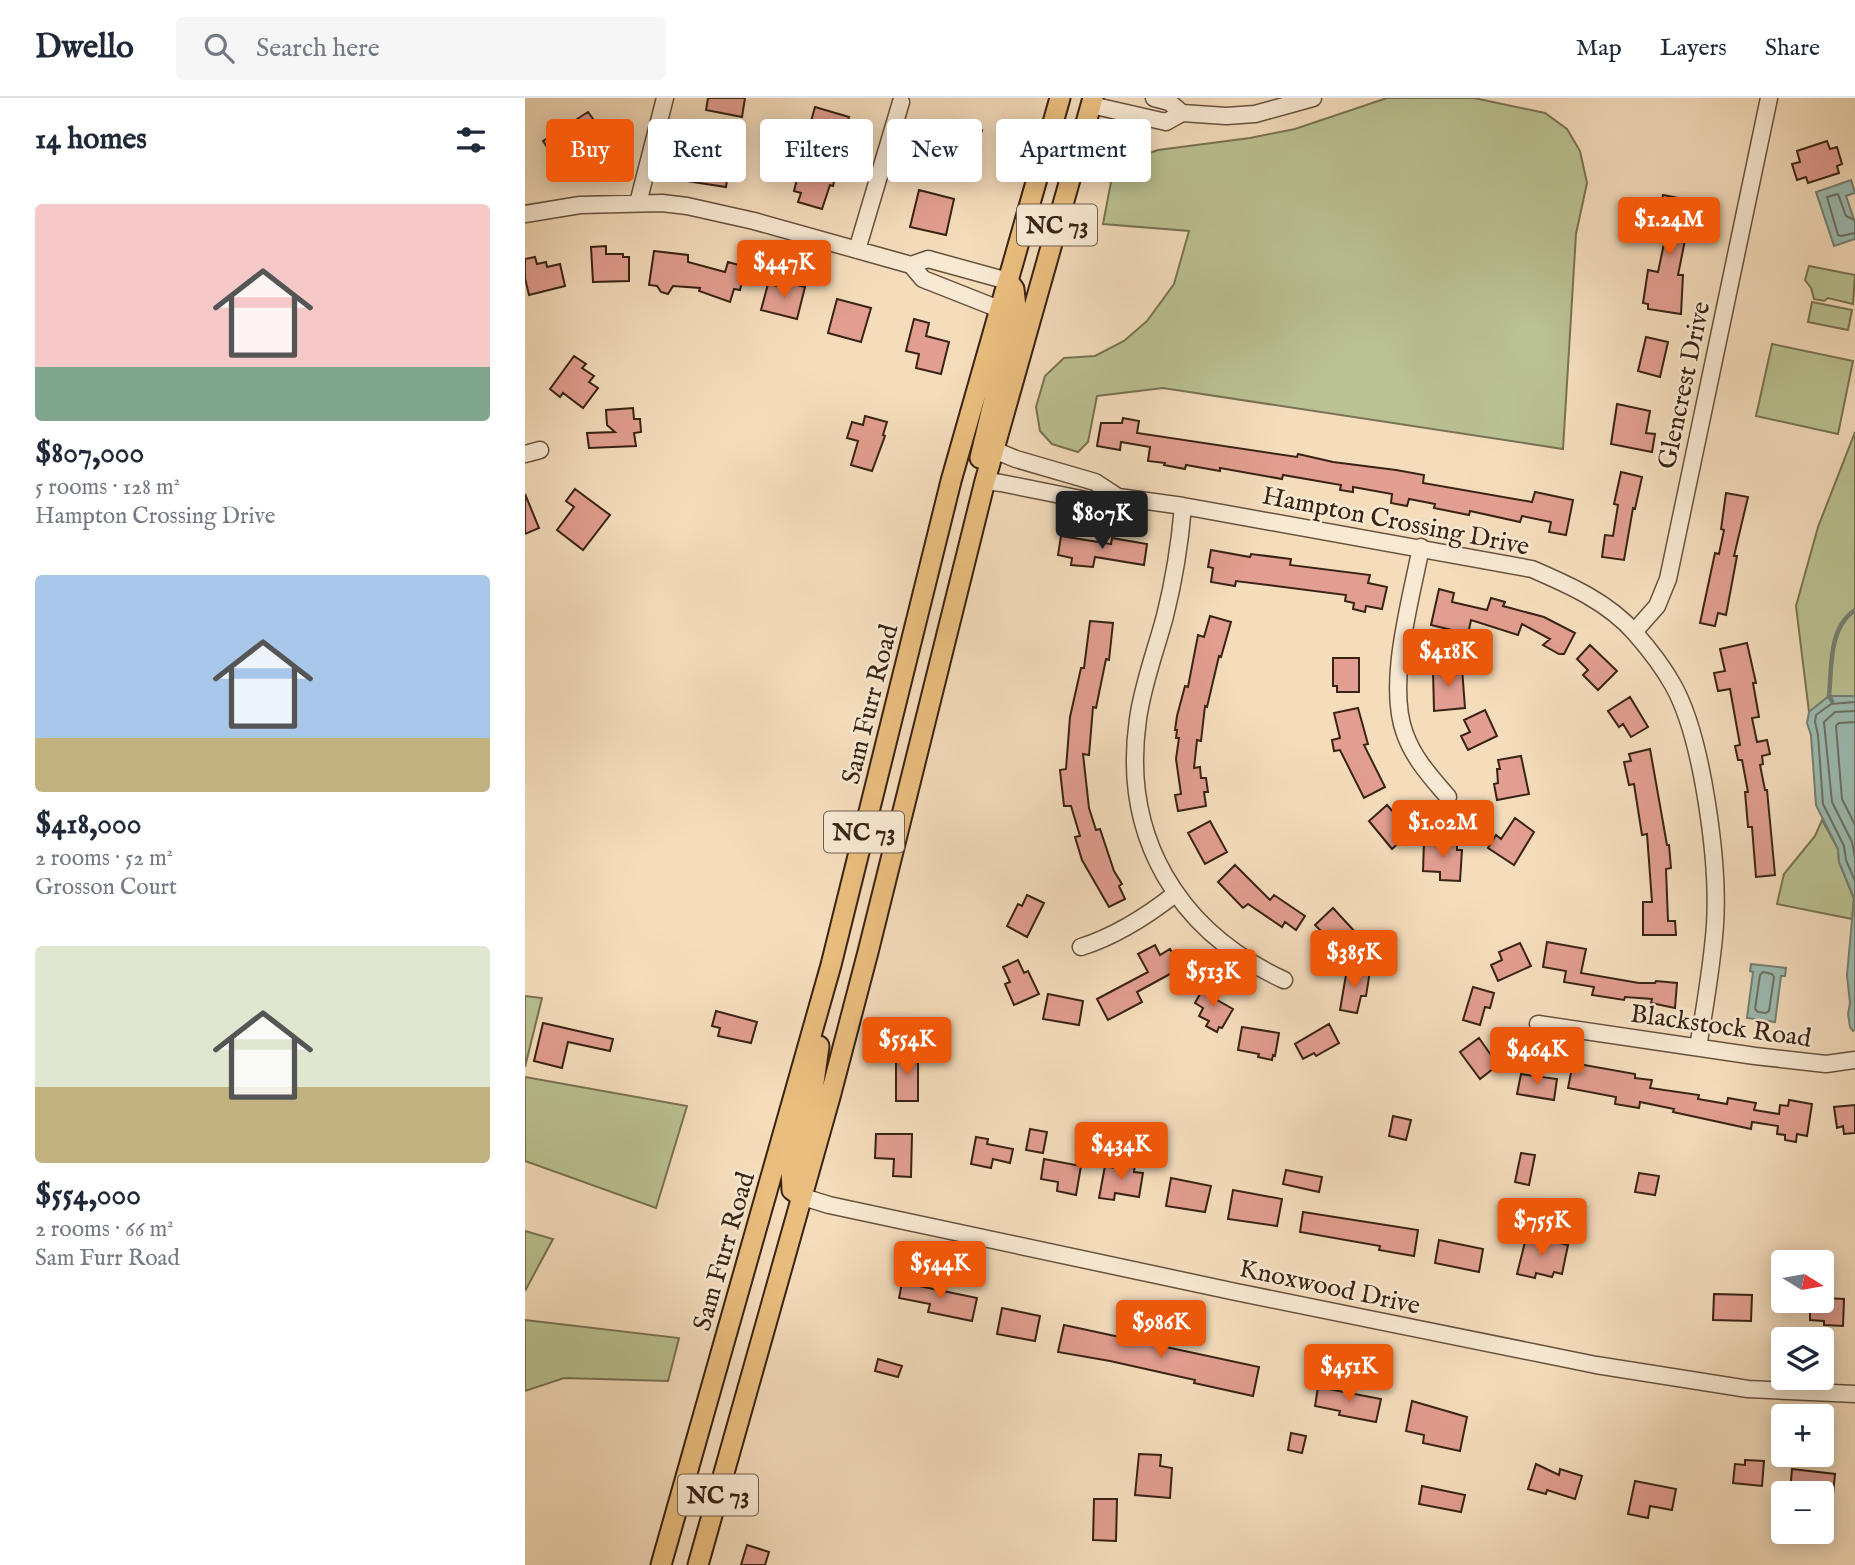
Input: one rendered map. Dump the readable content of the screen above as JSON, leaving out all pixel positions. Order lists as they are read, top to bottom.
{
  "streets": {
    "main road": ["NC 73", "Sam Furr Road"],
    "street": [
      "Glencrest Drive",
      "Hampton Crossing Drive",
      "Blackstock Road",
      "Knoxwood Drive"
    ]
  },
  "crossings": [
    ["NC 73", "Hampton Crossing Drive"],
    ["NC 73", "Knoxwood Drive"],
    ["Glencrest Drive", "Hampton Crossing Drive"],
    ["Hampton Crossing Drive", "Blackstock Road"]
  ],
  "north": "right",
  "page": {
    "header": "Dwello",
    "search": "Search here",
    "nav": ["Map", "Layers", "Share"],
    "heading": "14 homes",
    "chip": [
      "Buy",
      "Rent",
      "Filters",
      "New",
      "Apartment"
    ],
    "list": [
      {
        "name": "$807,000",
        "note": "5 rooms · 128 m² · Hampton Crossing Drive"
      },
      {
        "name": "$418,000",
        "note": "2 rooms · 52 m² · Grosson Court"
      },
      {
        "name": "$554,000",
        "note": "2 rooms · 66 m² · Sam Furr Road"
      }
    ],
    "price": [
      "$1.24M",
      "$447K",
      "$807K",
      "$418K",
      "$1.02M",
      "$385K",
      "$513K",
      "$554K",
      "$464K",
      "$434K",
      "$755K",
      "$544K",
      "$986K",
      "$451K"
    ],
    "map_buttons": ["+", "−"]
  }
}
